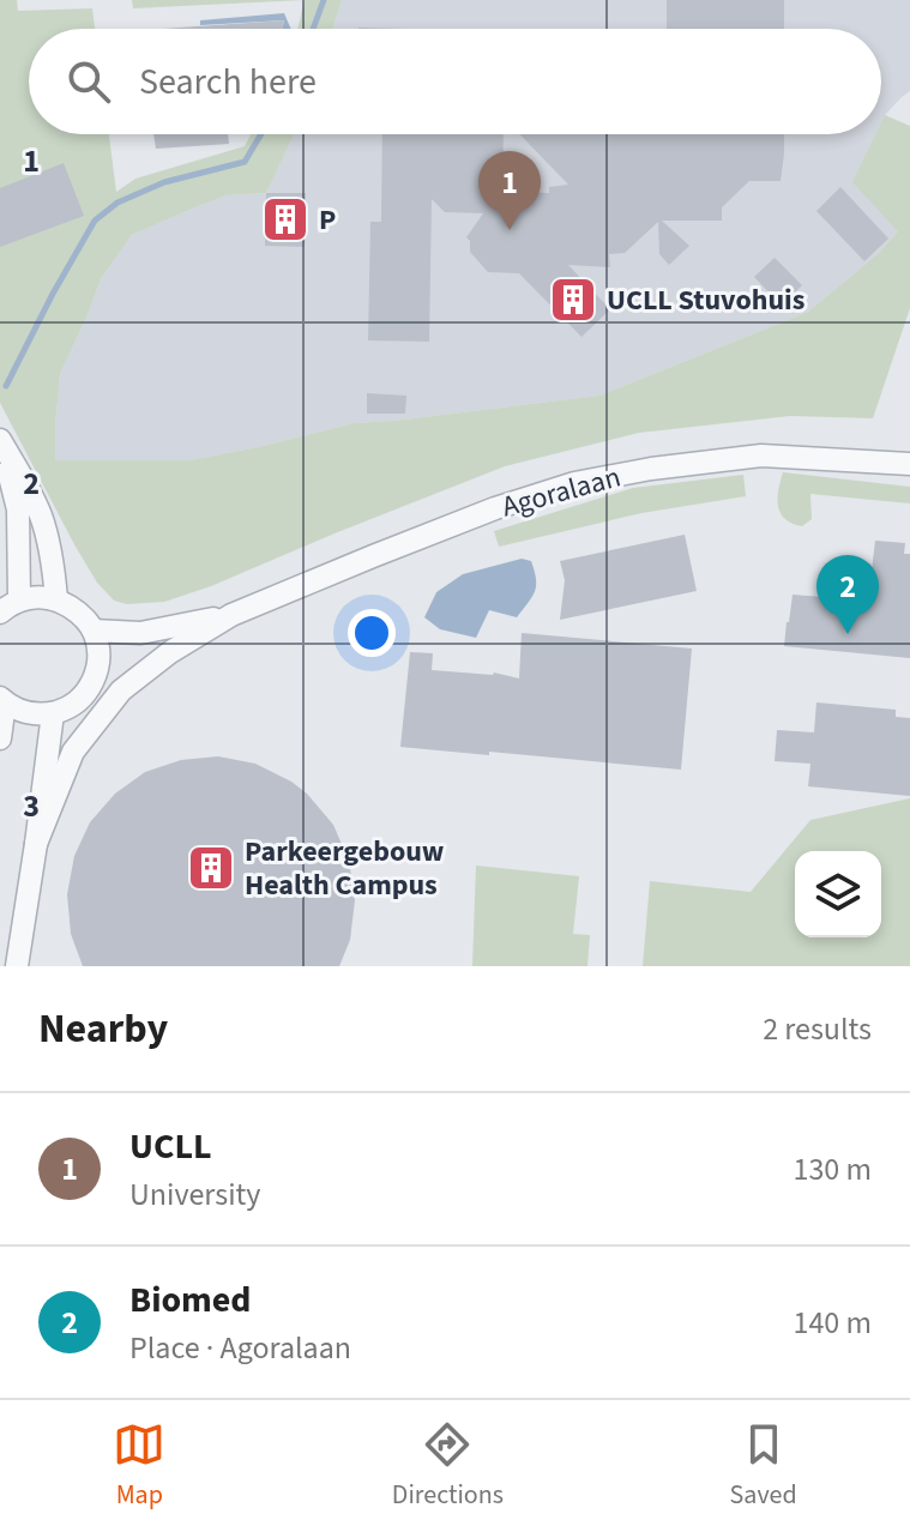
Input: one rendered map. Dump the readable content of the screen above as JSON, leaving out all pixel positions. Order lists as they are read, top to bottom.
{
  "streets": {
    "street": ["Agoralaan"]
  },
  "places": {
    "building": ["P", "UCLL Stuvohuis", "Parkeergebouw Health Campus"]
  },
  "page": {
    "search": "Search here",
    "pins": ["1", "2"],
    "heading": ["Nearby", "2 results"],
    "list": [
      {
        "mark": "1",
        "name": "UCLL",
        "note": "University",
        "value": "130 m"
      },
      {
        "mark": "2",
        "name": "Biomed",
        "note": "Place · Agoralaan",
        "value": "140 m"
      }
    ],
    "nav": ["Map", "Directions", "Saved"]
  },
  "grid": {
    "rows": ["1", "2", "3"]
  }
}
